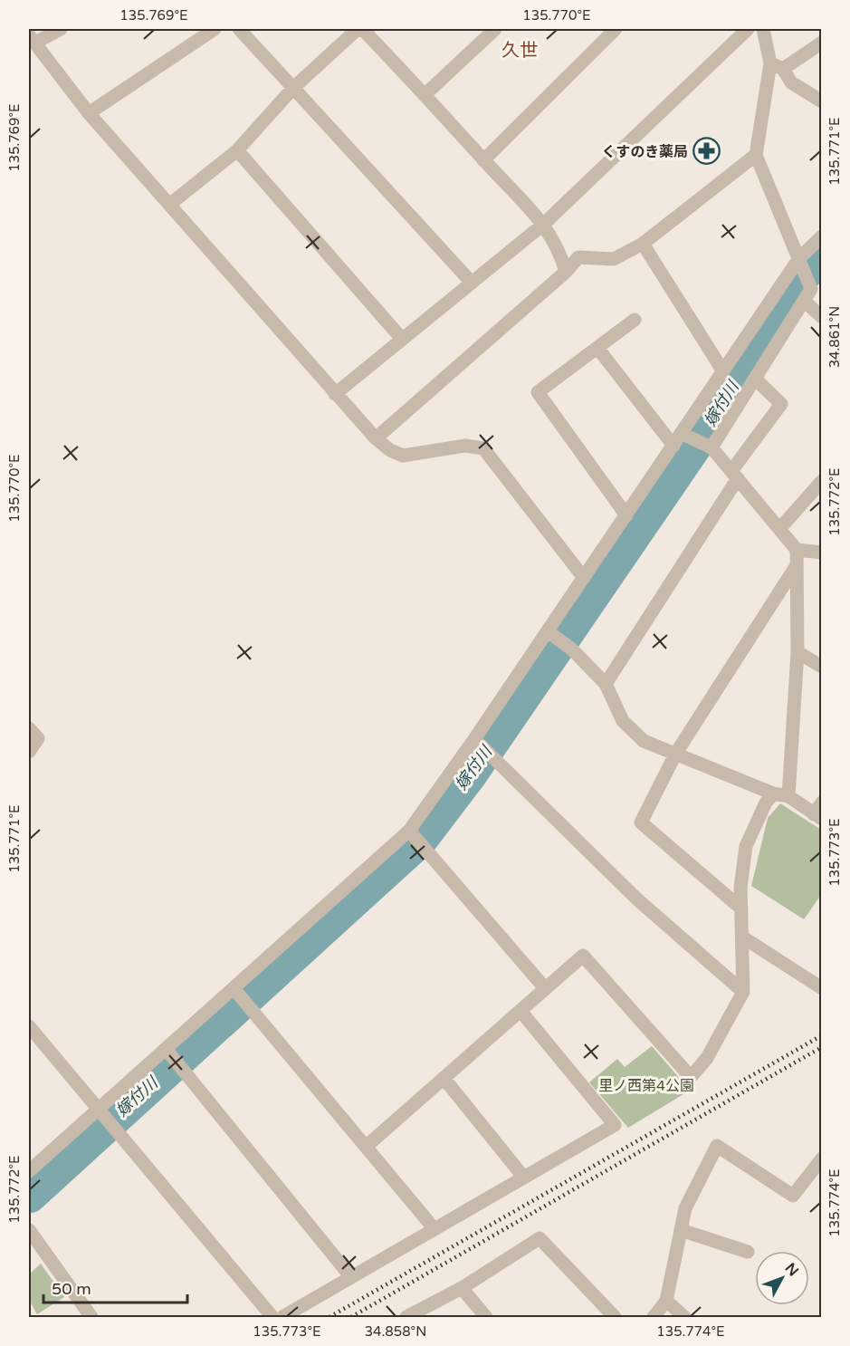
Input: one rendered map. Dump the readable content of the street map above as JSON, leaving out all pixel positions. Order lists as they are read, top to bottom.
{
  "districts": ["久世"],
  "water": ["嫁付川"],
  "parks": ["里ノ西第4公園"],
  "places": {
    "pharmacy": ["くすのき薬局"]
  },
  "scale_bar": "50 m",
  "north": "top right",
  "coordinates": [
    "135.769°E",
    "135.770°E",
    "135.771°E",
    "34.861°N",
    "135.772°E",
    "135.773°E",
    "135.774°E",
    "34.858°N"
  ]
}
